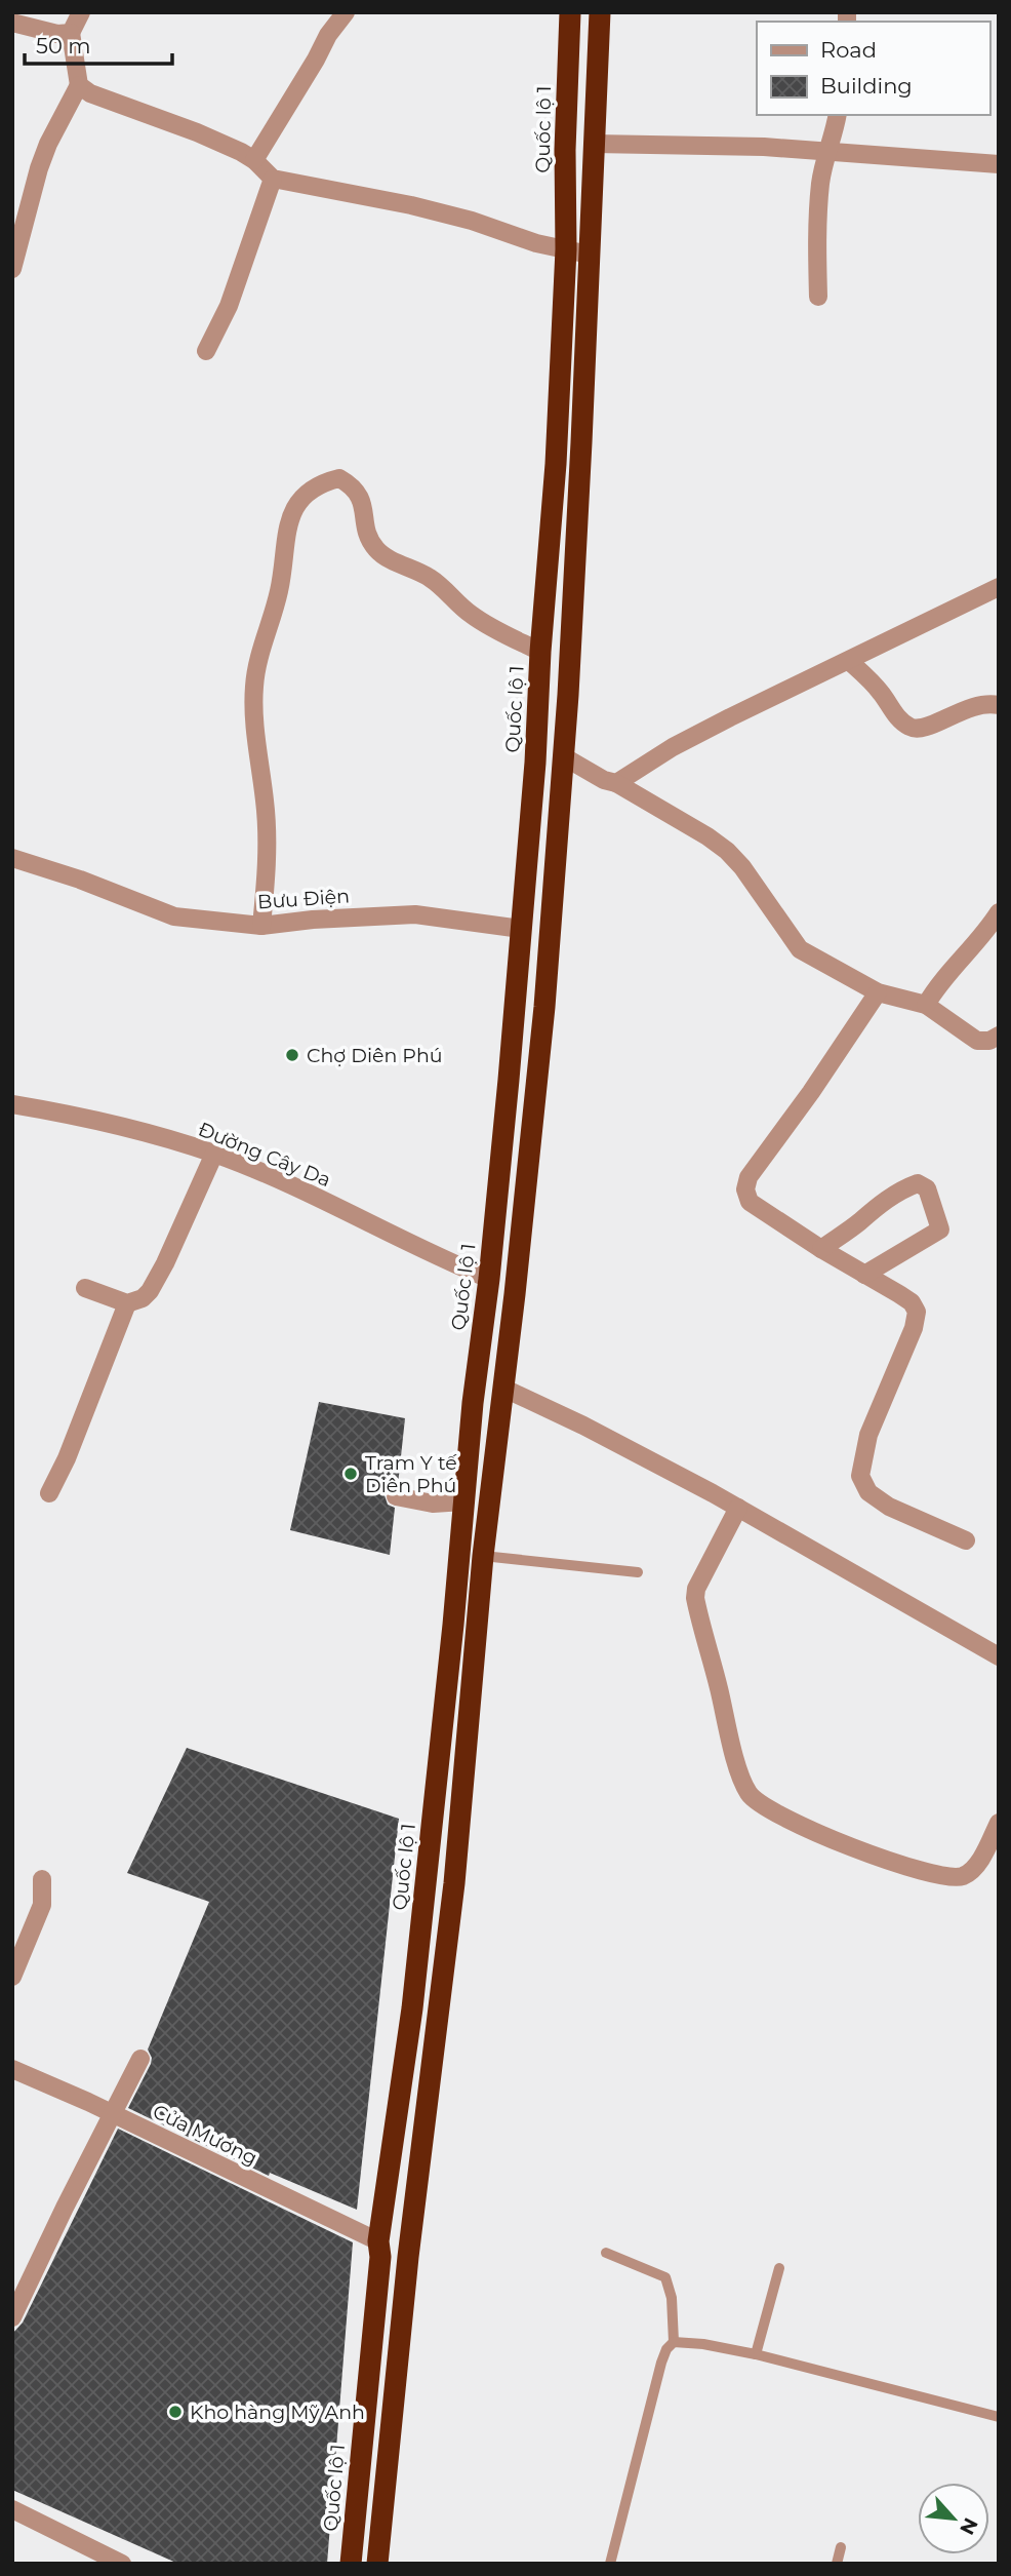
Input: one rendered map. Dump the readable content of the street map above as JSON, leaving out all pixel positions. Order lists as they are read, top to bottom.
{
  "streets": {
    "highway": ["Quốc lộ 1"],
    "street": ["Bưu Điện", "Đường Cây Da", "Cửa Mương"]
  },
  "crossings": [
    ["Quốc lộ 1", "Bưu Điện"],
    ["Quốc lộ 1", "Đường Cây Da"],
    ["Quốc lộ 1", "Cửa Mương"]
  ],
  "places": ["Chợ Diên Phú", "Trạm Y tế Diên Phú", "Kho hàng Mỹ Anh"],
  "legend": ["Road", "Building"],
  "scale_bar": "50 m",
  "north": "bottom right"
}
